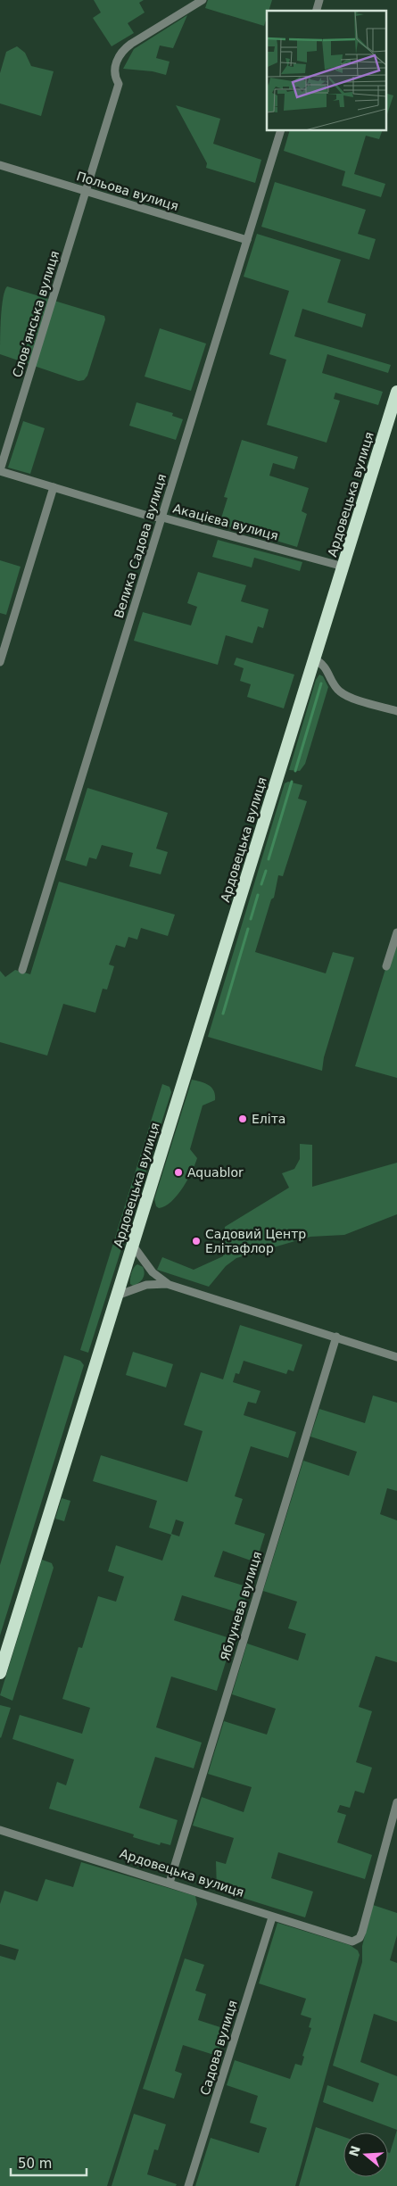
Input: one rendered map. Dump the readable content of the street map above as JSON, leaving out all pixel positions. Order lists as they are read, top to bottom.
{
  "streets": {
    "highway": ["Ардовецька вулиця"],
    "street": [
      "Польова вулиця",
      "Словʼянська вулиця",
      "Акацієва вулиця",
      "Велика Садова вулиця",
      "Яблунева вулиця",
      "Садова вулиця"
    ]
  },
  "crossings": [
    ["Польова вулиця", "Словʼянська вулиця"],
    ["Польова вулиця", "Велика Садова вулиця"],
    ["Словʼянська вулиця", "Акацієва вулиця"],
    ["Ардовецька вулиця", "Акацієва вулиця"],
    ["Ардовецька вулиця", "Яблунева вулиця"],
    ["Ардовецька вулиця", "Садова вулиця"],
    ["Акацієва вулиця", "Велика Садова вулиця"]
  ],
  "places": ["Еліта", "Aquablor", "Садовий Центр Елітафлор"],
  "scale_bar": "50 m",
  "north": "left"
}
